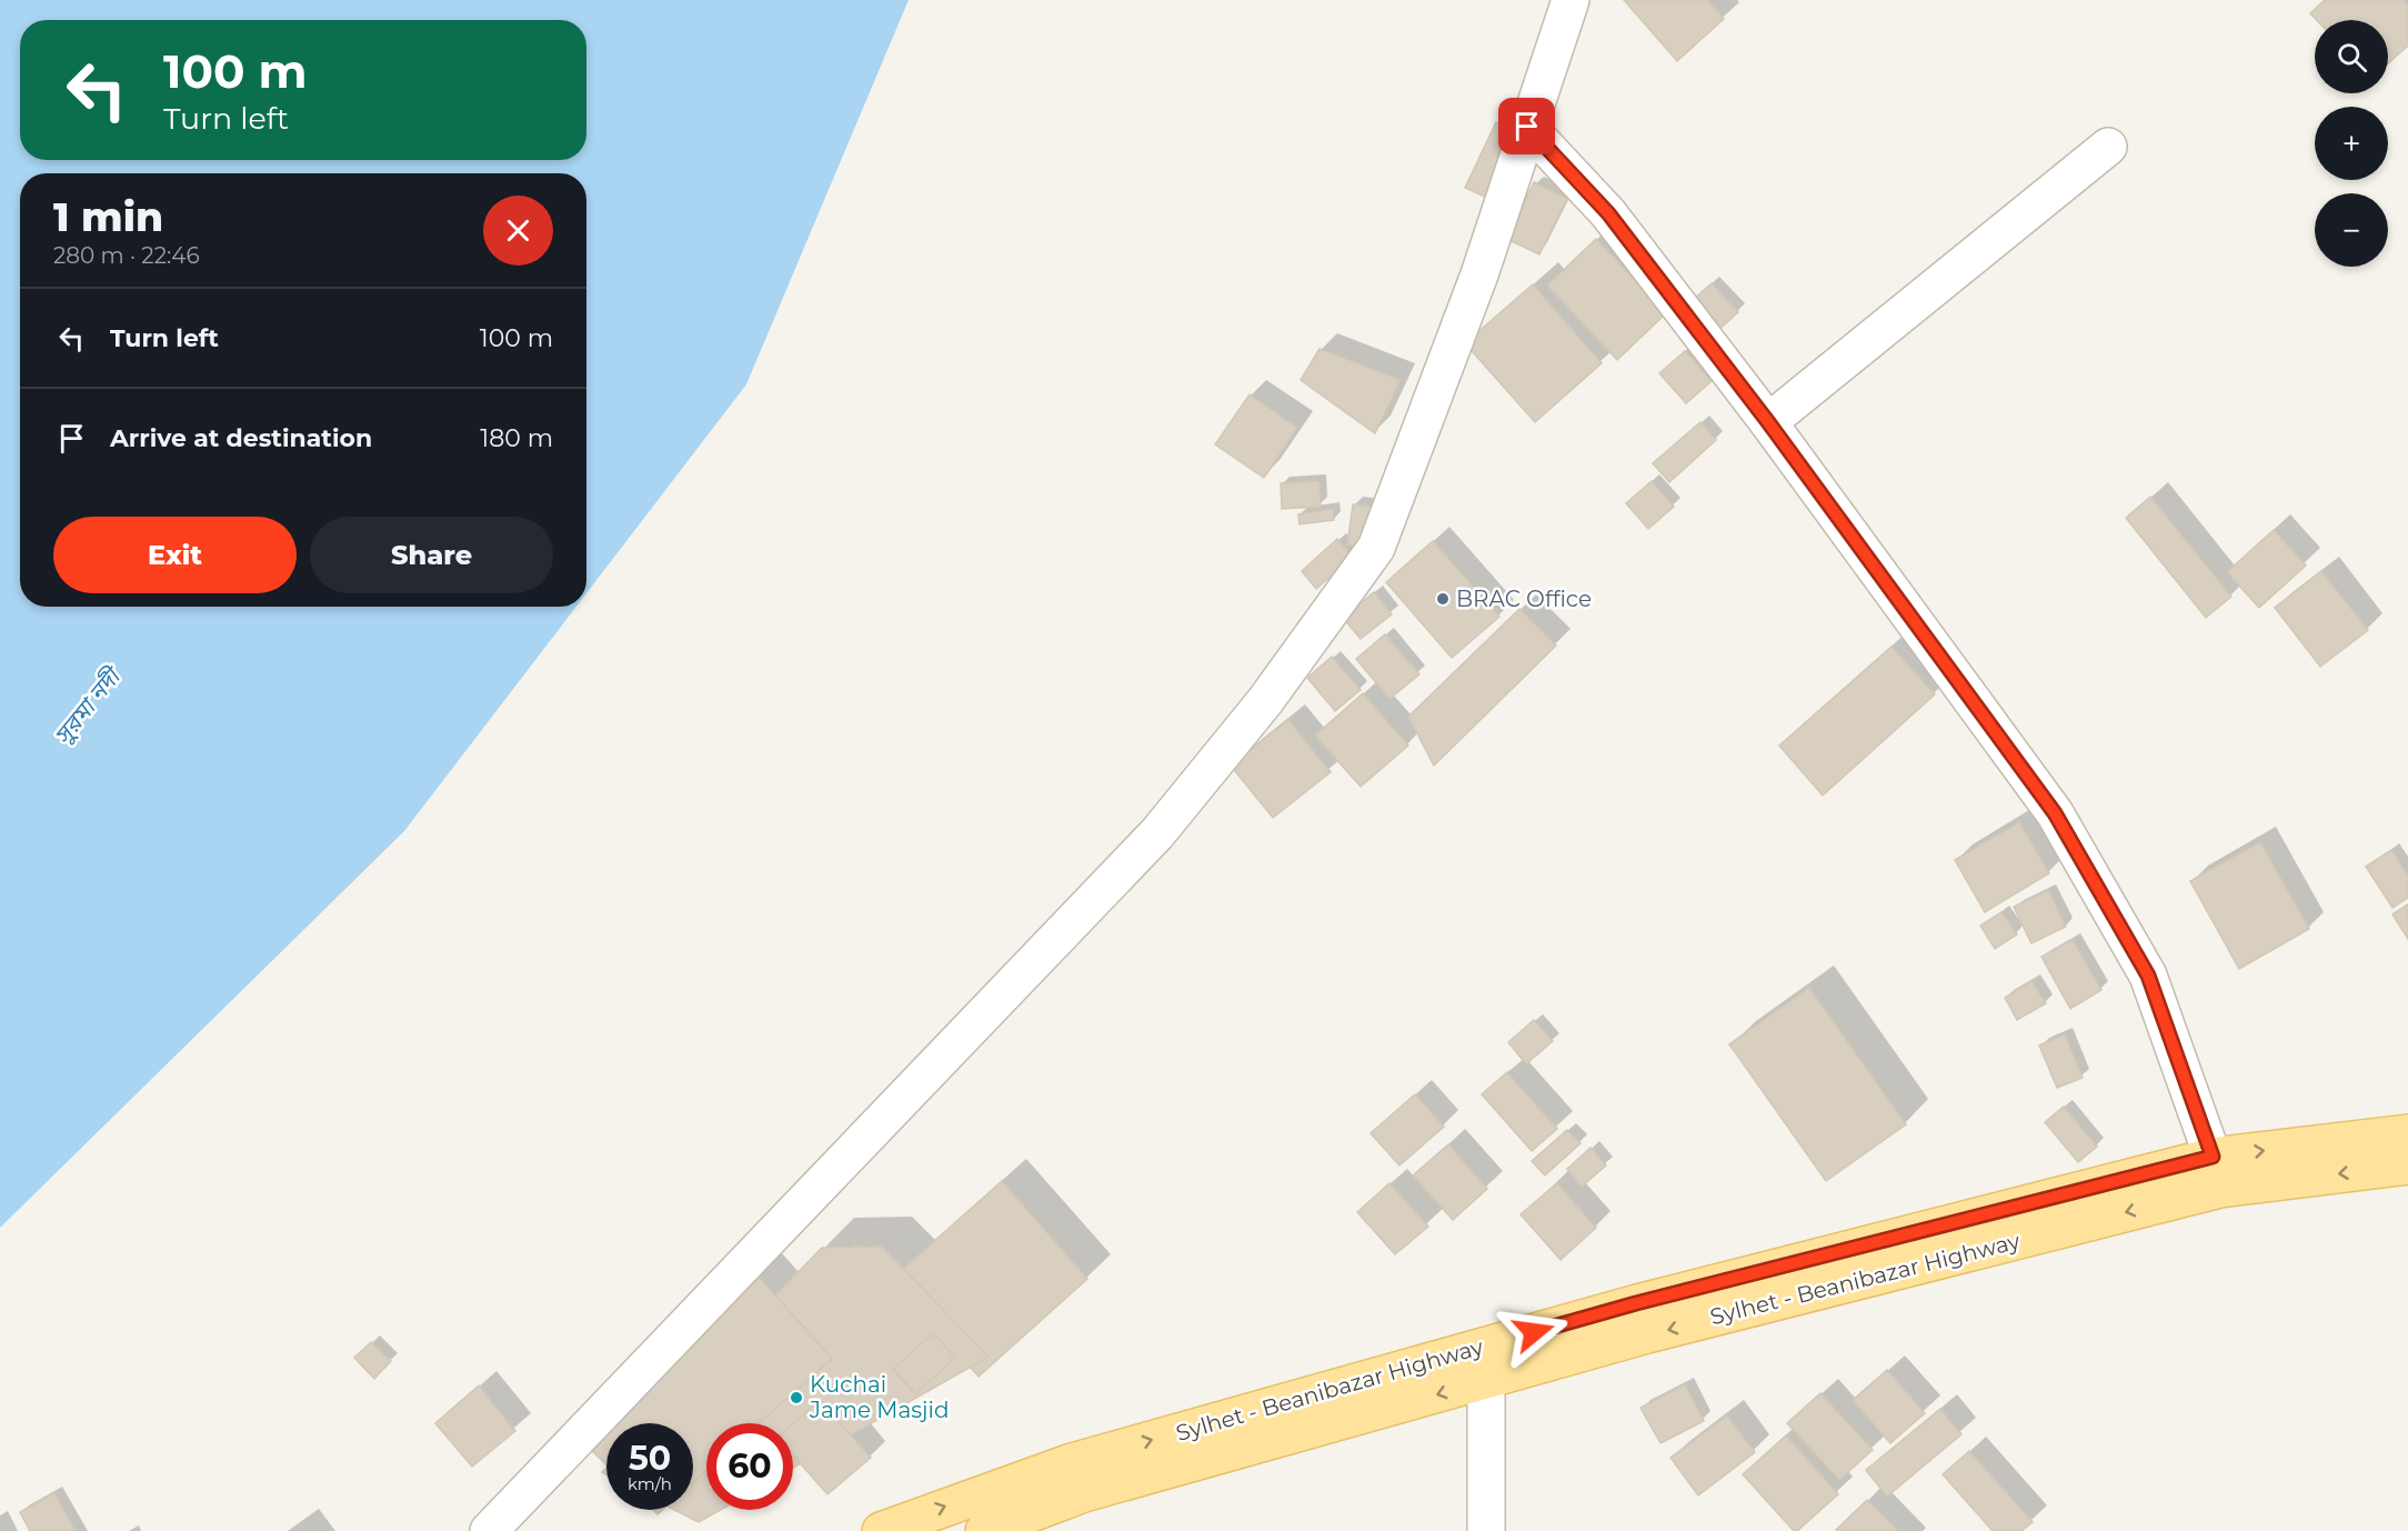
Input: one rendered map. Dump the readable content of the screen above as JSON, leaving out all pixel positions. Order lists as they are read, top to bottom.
{
  "streets": {
    "main road": ["Sylhet - Beanibazar Highway"]
  },
  "water": ["সুরমা নদী"],
  "places": ["BRAC Office", "Kuchai Jame Masjid"],
  "page": {
    "map_buttons": ["+", "−"],
    "turn": ["100 m", "Turn left"],
    "heading": ["1 min", "280 m · 22:46"],
    "list": [
      {
        "name": "Turn left",
        "value": "100 m"
      },
      {
        "name": "Arrive at destination",
        "value": "180 m"
      }
    ],
    "buttons": ["Exit", "Share"],
    "speed": "50 km/h",
    "limit": "60"
  }
}
